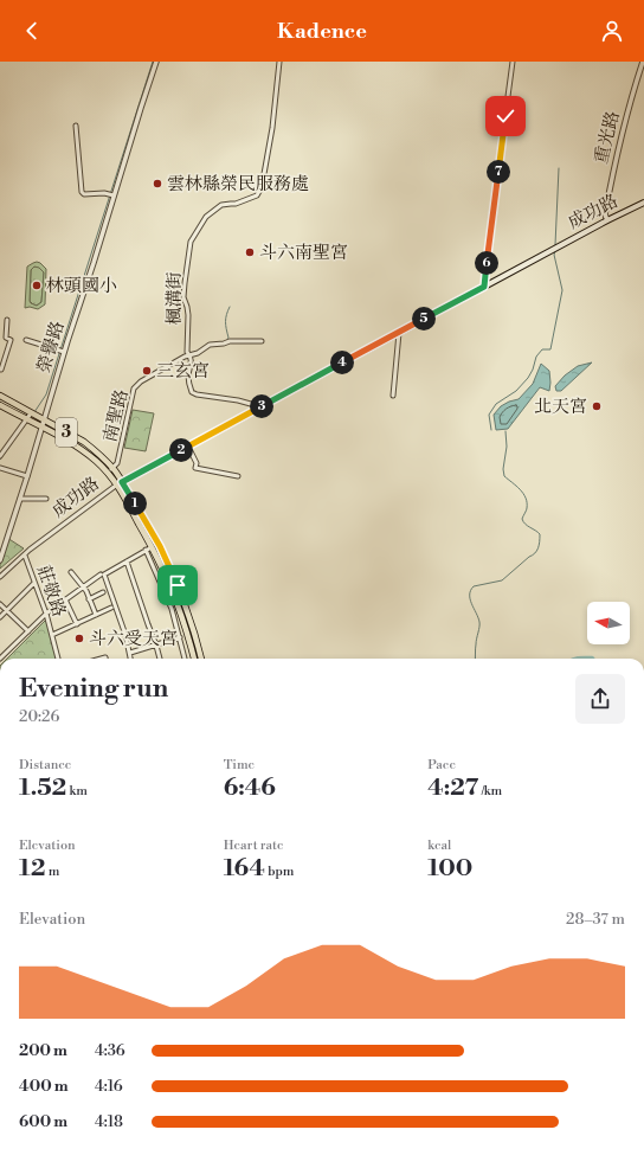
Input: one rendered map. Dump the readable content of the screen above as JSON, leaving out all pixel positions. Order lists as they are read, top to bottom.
{
  "streets": {
    "main road": ["成功路", "3"],
    "street": [
      "重光路",
      "楓溝街",
      "榮譽路",
      "南聖路",
      "莊敬路"
    ]
  },
  "crossings": [
    ["重光路", "成功路"],
    ["成功路", "楓溝街"],
    ["成功路", "3"],
    ["成功路", "莊敬路"],
    ["楓溝街", "南聖路"],
    ["榮譽路", "3"],
    ["南聖路", "3"]
  ],
  "places": [
    "雲林縣榮民服務處",
    "斗六南聖宮",
    "林頭國小",
    "三玄宮",
    "北天宮",
    "斗六受天宮"
  ],
  "north": "left",
  "page": {
    "header": "Kadence",
    "pins": [
      "7",
      "6",
      "5",
      "4",
      "3",
      "2",
      "1"
    ],
    "heading": ["Evening run", "20:26"],
    "stats": [
      ["Distance", "1.52 km"],
      ["Time", "6:46"],
      ["Pace", "4:27 /km"],
      ["Elevation", "12 m"],
      ["Heart rate", "164 bpm"],
      ["kcal", "100"]
    ],
    "chart": ["Elevation", "28–37 m"],
    "list": [
      {
        "name": "200 m",
        "note": "4:36"
      },
      {
        "name": "400 m",
        "note": "4:16"
      },
      {
        "name": "600 m",
        "note": "4:18"
      }
    ]
  }
}
